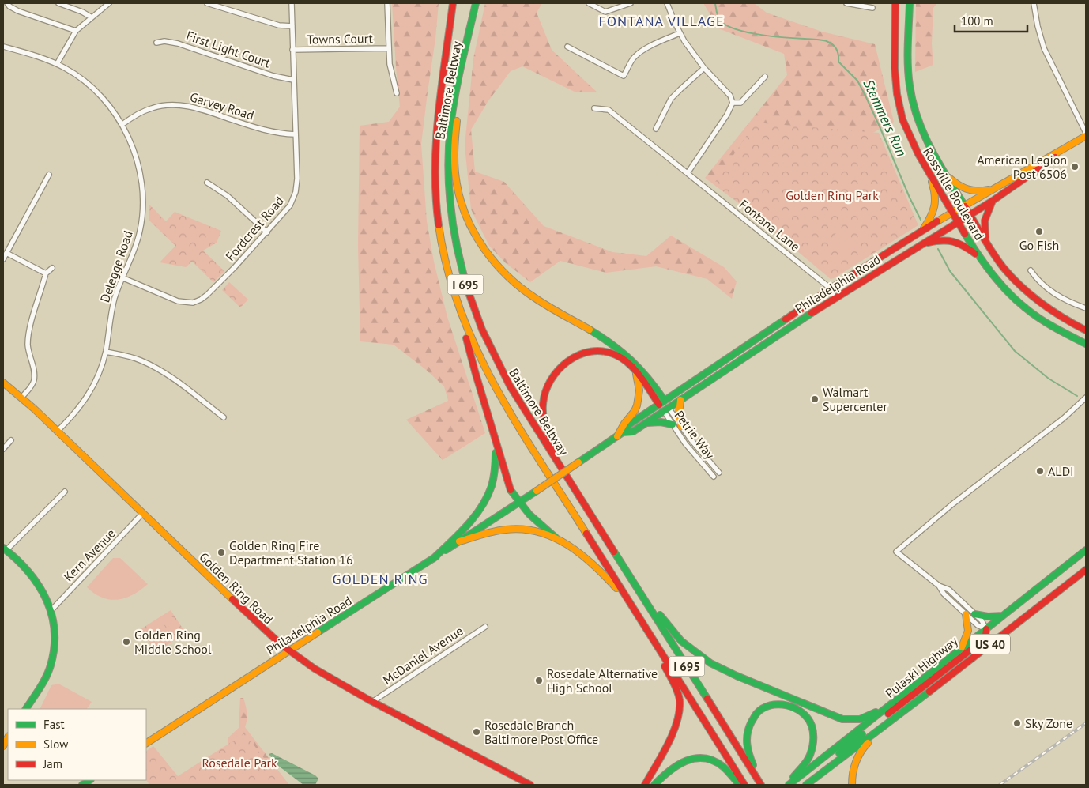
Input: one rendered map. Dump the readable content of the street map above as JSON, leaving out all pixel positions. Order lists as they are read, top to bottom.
{
  "streets": {
    "main road": [
      "Baltimore Beltway",
      "Rossville Boulevard",
      "Philadelphia Road",
      "I 695",
      "Petrie Way",
      "Golden Ring Road",
      "US 40",
      "Pulaski Highway"
    ],
    "street": [
      "Towns Court",
      "First Light Court",
      "Garvey Road",
      "Fontana Lane",
      "Fordcrest Road",
      "Delegge Road",
      "Kern Avenue",
      "McDaniel Avenue"
    ]
  },
  "crossings": [
    ["Towns Court", "Fordcrest Road"],
    ["First Light Court", "Fordcrest Road"],
    ["Garvey Road", "Fordcrest Road"],
    ["Garvey Road", "Delegge Road"],
    ["Rossville Boulevard", "Philadelphia Road"],
    ["Fontana Lane", "Philadelphia Road"],
    ["Fordcrest Road", "Delegge Road"],
    ["Delegge Road", "Golden Ring Road"],
    ["Philadelphia Road", "Petrie Way"],
    ["Philadelphia Road", "Golden Ring Road"],
    ["Kern Avenue", "Golden Ring Road"],
    ["Golden Ring Road", "McDaniel Avenue"]
  ],
  "districts": ["FONTANA VILLAGE", "GOLDEN RING"],
  "water": ["Stemmers Run"],
  "parks": ["Golden Ring Park", "Rosedale Park"],
  "places": [
    "American Legion Post 6506",
    "Go Fish",
    "Walmart Supercenter",
    "ALDI",
    "Golden Ring Fire Department Station 16",
    "Golden Ring Middle School",
    "Rosedale Alternative High School",
    "Sky Zone",
    "Rosedale Branch Baltimore Post Office"
  ],
  "legend": ["Fast", "Slow", "Jam"],
  "scale_bar": "100 m"
}
